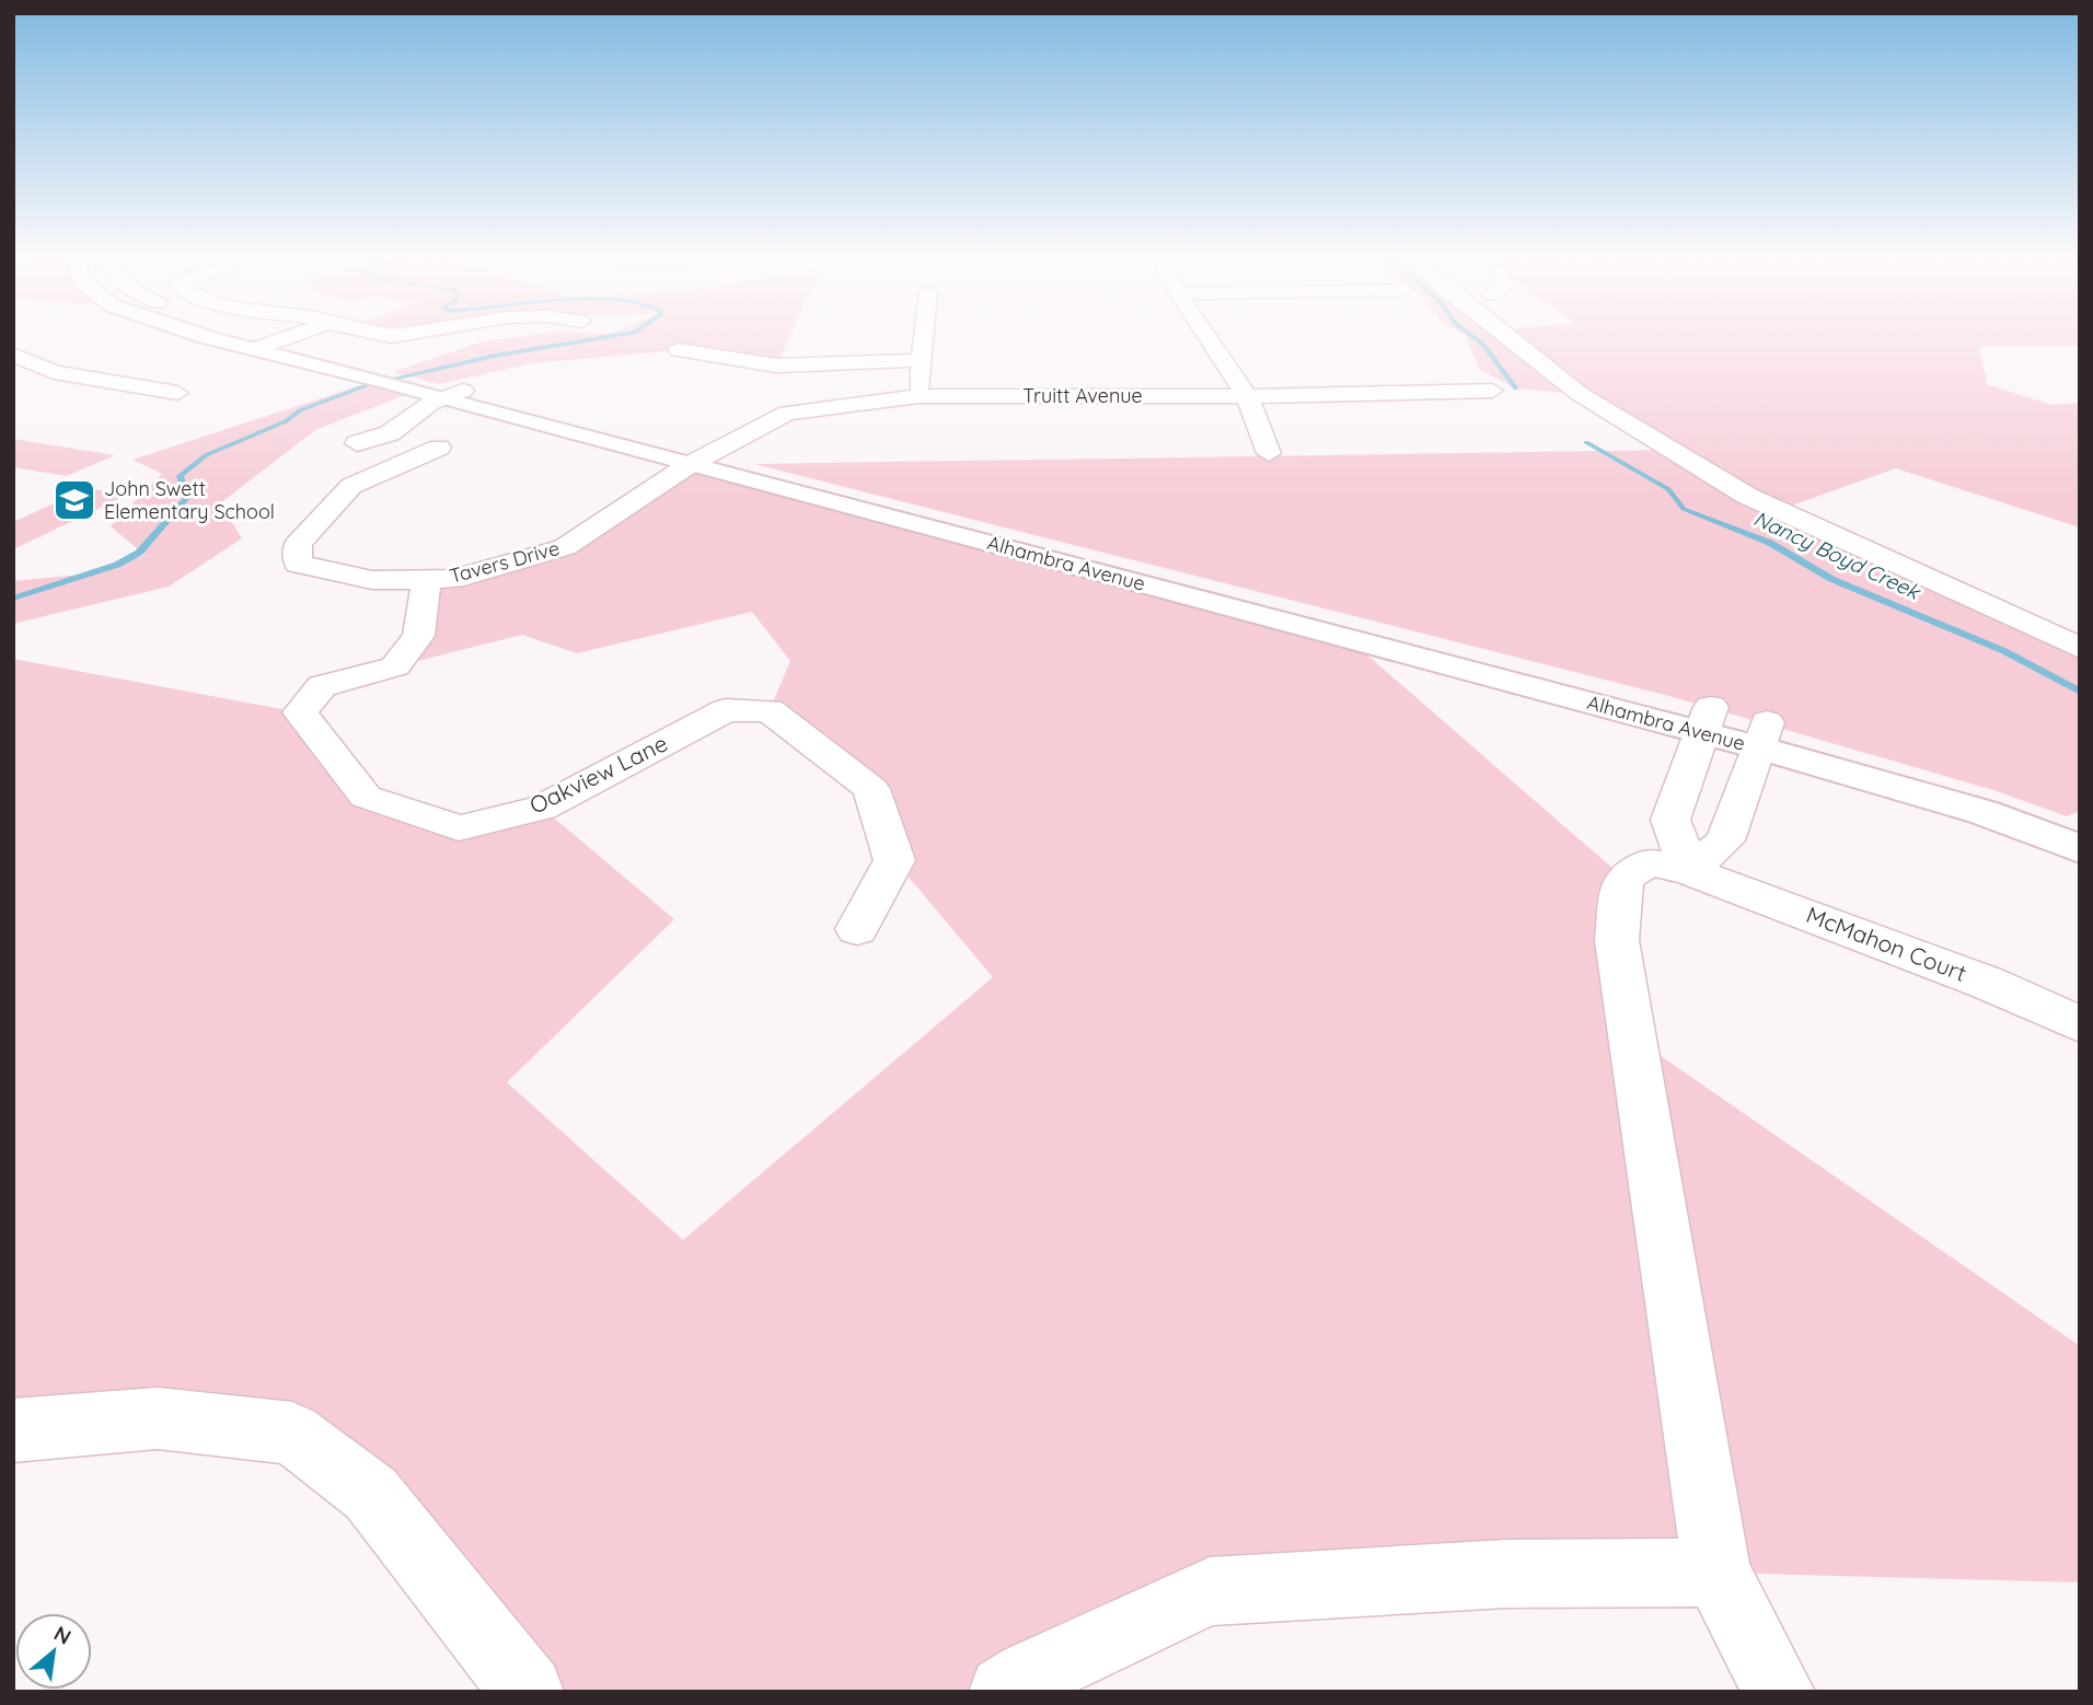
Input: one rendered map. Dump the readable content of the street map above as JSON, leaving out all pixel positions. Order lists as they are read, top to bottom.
{
  "streets": {
    "main road": ["Alhambra Avenue"],
    "street": [
      "Truitt Avenue",
      "Tavers Drive",
      "Oakview Lane",
      "McMahon Court"
    ]
  },
  "crossings": [
    ["Truitt Avenue", "Tavers Drive"],
    ["Truitt Avenue", "Alhambra Avenue"],
    ["Tavers Drive", "Alhambra Avenue"],
    ["Tavers Drive", "Oakview Lane"]
  ],
  "water": ["Nancy Boyd Creek"],
  "places": {
    "school or university": ["John Swett Elementary School"]
  },
  "north": "top right"
}
